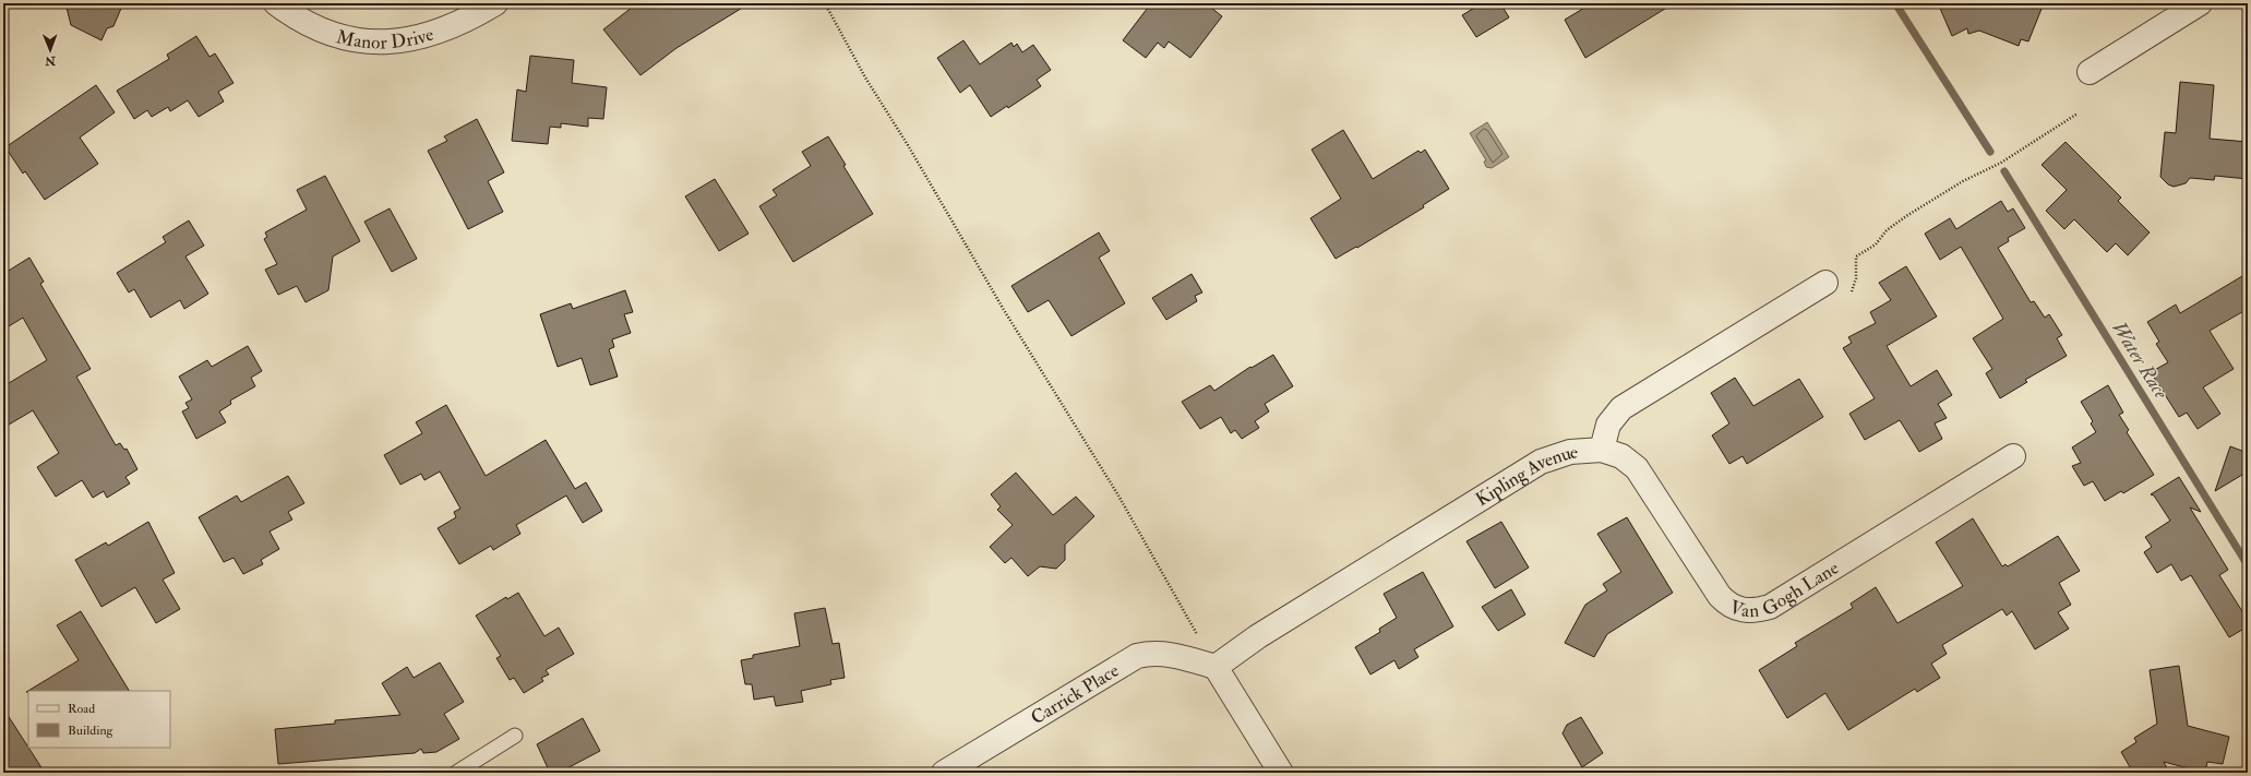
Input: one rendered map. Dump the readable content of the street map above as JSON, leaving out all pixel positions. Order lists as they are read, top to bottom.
{
  "streets": {
    "street": [
      "Manor Drive",
      "Kipling Avenue",
      "Van Gogh Lane",
      "Carrick Place"
    ]
  },
  "crossings": [
    ["Kipling Avenue", "Van Gogh Lane"],
    ["Kipling Avenue", "Carrick Place"]
  ],
  "water": ["Water Race"],
  "legend": ["Road", "Building"],
  "north": "bottom"
}
